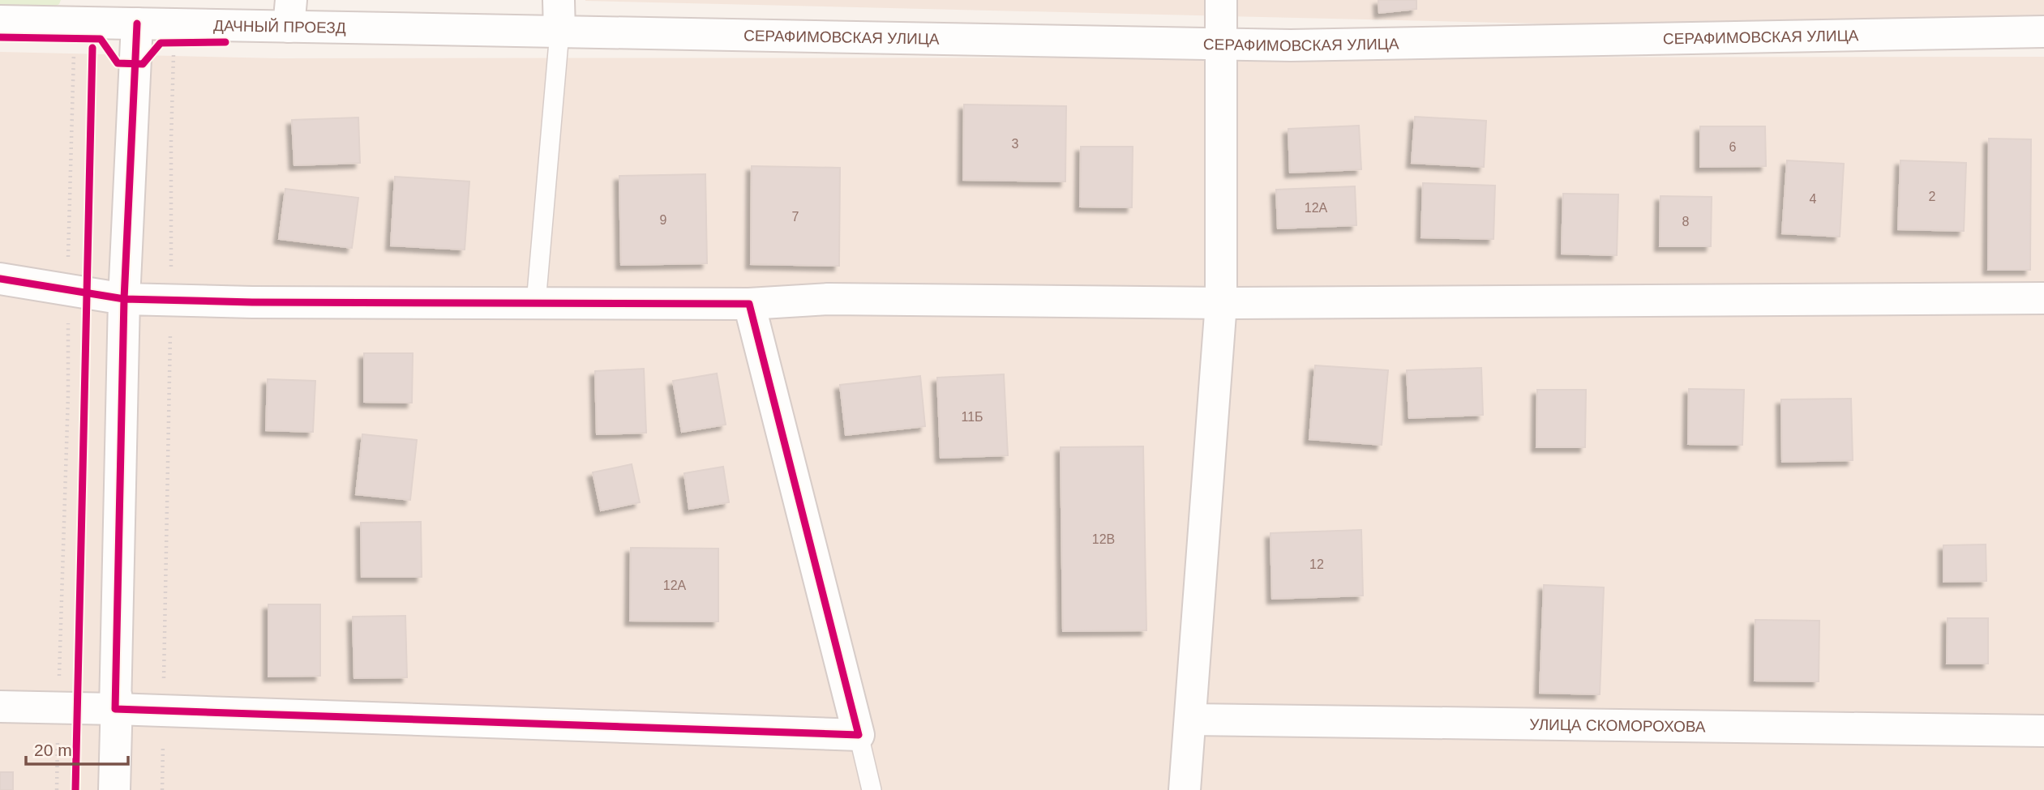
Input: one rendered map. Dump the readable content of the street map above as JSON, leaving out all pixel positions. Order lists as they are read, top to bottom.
{
  "streets": {
    "street": ["ДАЧНЫЙ ПРОЕЗД", "СЕРАФИМОВСКАЯ УЛИЦА", "УЛИЦА СКОМОРОХОВА"]
  },
  "crossings": [
    ["ДАЧНЫЙ ПРОЕЗД", "СЕРАФИМОВСКАЯ УЛИЦА"]
  ],
  "house_numbers": [
    "3",
    "6",
    "2",
    "4",
    "12А",
    "7",
    "9",
    "8",
    "11Б",
    "12В",
    "12",
    "12А"
  ],
  "scale_bar": "20 m"
}
